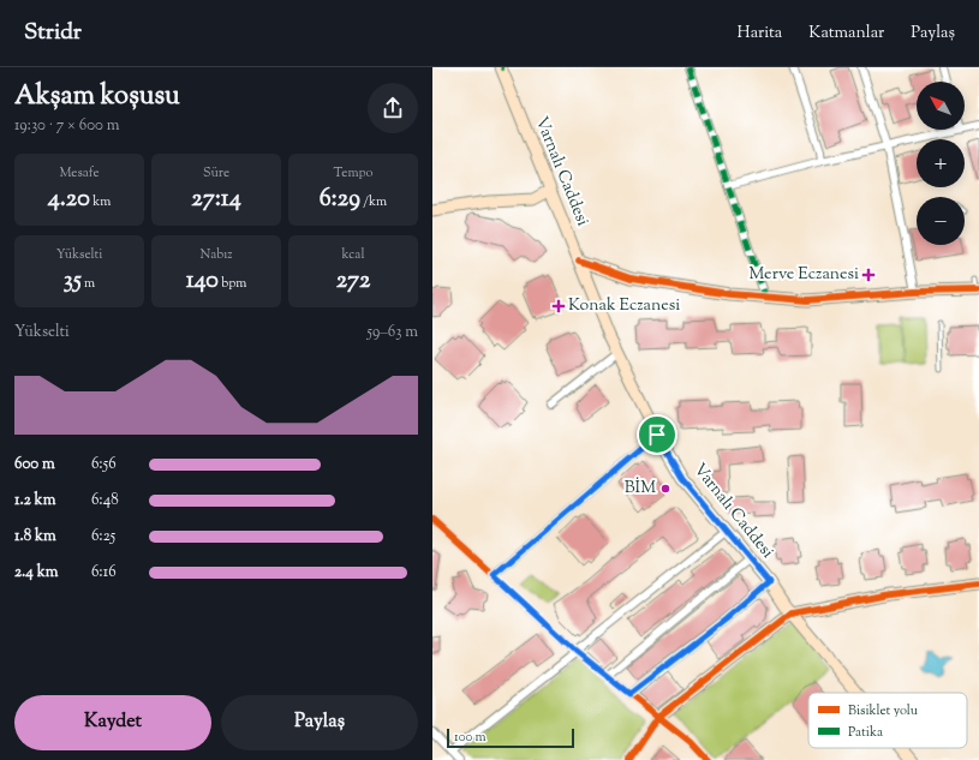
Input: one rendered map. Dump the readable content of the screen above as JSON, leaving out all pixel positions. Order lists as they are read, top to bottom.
{
  "streets": {
    "main road": ["Varnalı Caddesi"]
  },
  "places": {
    "health": ["Merve Eczanesi", "Konak Eczanesi"],
    "other": ["BİM"]
  },
  "legend": ["Bisiklet yolu", "Patika"],
  "scale_bar": "100 m",
  "north": "top left",
  "page": {
    "header": "Stridr",
    "nav": ["Harita", "Katmanlar", "Paylaş"],
    "heading": ["Akşam koşusu", "19:30 · 7 × 600 m"],
    "map_buttons": ["+", "−"],
    "stats": [
      ["Mesafe", "4.20 km"],
      ["Süre", "27:14"],
      ["Tempo", "6:29 /km"],
      ["Yükselti", "35 m"],
      ["Nabız", "140 bpm"],
      ["kcal", "272"]
    ],
    "chart": ["Yükselti", "59–63 m"],
    "list": [
      {
        "name": "600 m",
        "note": "6:56"
      },
      {
        "name": "1.2 km",
        "note": "6:48"
      },
      {
        "name": "1.8 km",
        "note": "6:25"
      },
      {
        "name": "2.4 km",
        "note": "6:16"
      }
    ],
    "buttons": ["Kaydet", "Paylaş"],
    "scale": "100 m"
  }
}
